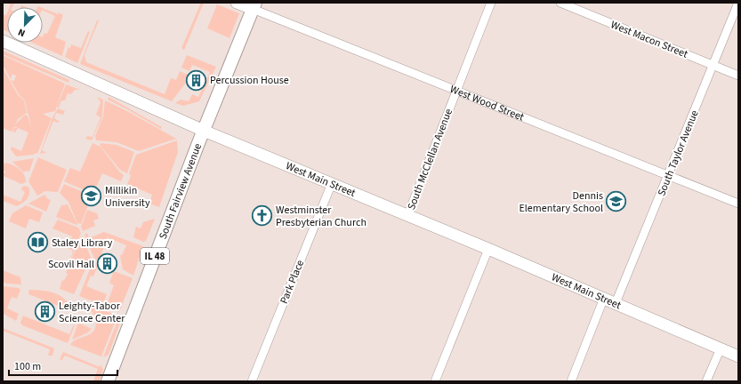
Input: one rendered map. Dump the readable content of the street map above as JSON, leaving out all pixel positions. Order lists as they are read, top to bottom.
{
  "streets": {
    "main road": ["South Fairview Avenue", "IL 48"],
    "street": [
      "West Macon Street",
      "West Wood Street",
      "South Taylor Avenue",
      "South McClellan Avenue",
      "West Main Street",
      "Park Place"
    ]
  },
  "crossings": [
    ["West Macon Street", "South Taylor Avenue"],
    ["West Wood Street", "South Taylor Avenue"],
    ["West Wood Street", "South McClellan Avenue"],
    ["West Wood Street", "South Fairview Avenue"],
    ["South Taylor Avenue", "West Main Street"],
    ["South McClellan Avenue", "West Main Street"],
    ["West Main Street", "South Fairview Avenue"],
    ["West Main Street", "Park Place"]
  ],
  "places": {
    "building": ["Percussion House", "Scovil Hall", "Leighty-Tabor Science Center"],
    "school or university": ["Millikin University", "Dennis Elementary School"],
    "church": ["Westminster Presbyterian Church"],
    "library": ["Staley Library"]
  },
  "scale_bar": "100 m",
  "north": "bottom left"
}
